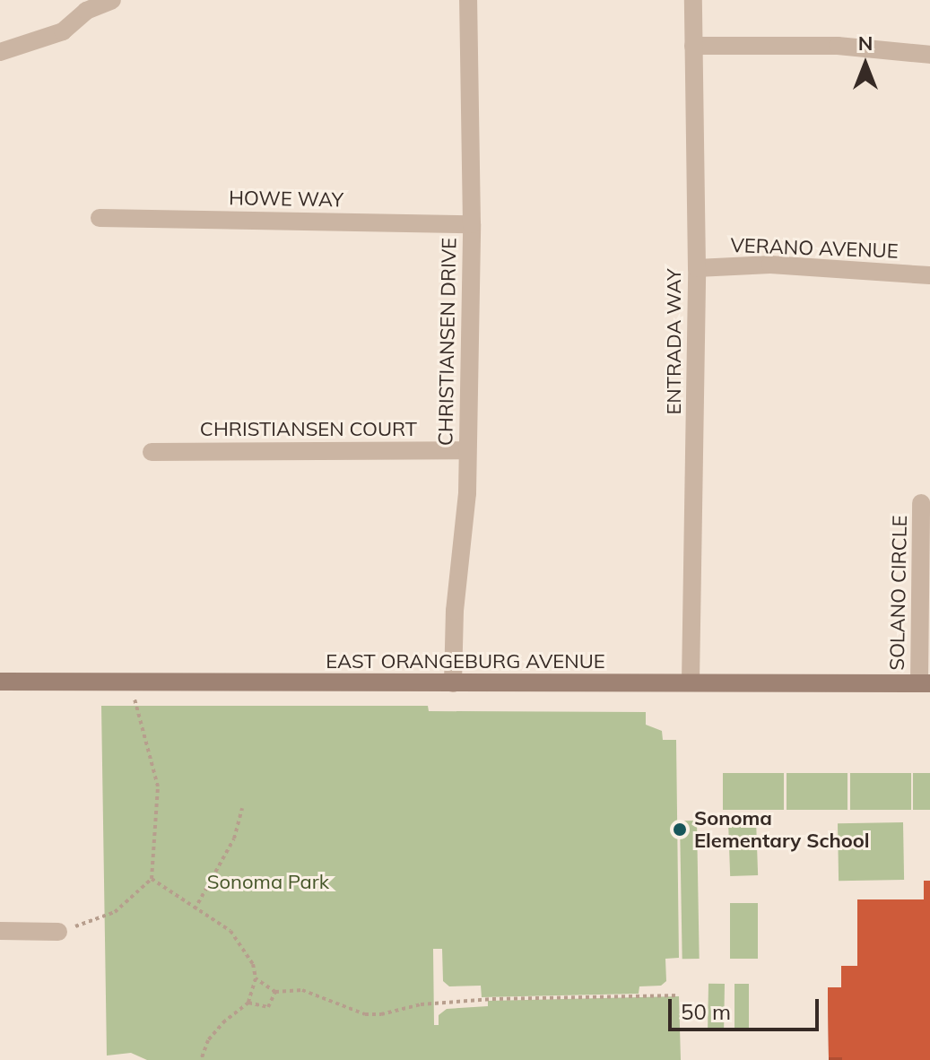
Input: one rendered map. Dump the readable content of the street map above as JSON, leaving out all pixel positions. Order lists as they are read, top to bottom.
{
  "streets": {
    "street": [
      "HOWE WAY",
      "VERANO AVENUE",
      "CHRISTIANSEN DRIVE",
      "ENTRADA WAY",
      "CHRISTIANSEN COURT",
      "SOLANO CIRCLE",
      "EAST ORANGEBURG AVENUE"
    ]
  },
  "crossings": [
    ["HOWE WAY", "CHRISTIANSEN DRIVE"],
    ["VERANO AVENUE", "ENTRADA WAY"],
    ["CHRISTIANSEN DRIVE", "CHRISTIANSEN COURT"],
    ["CHRISTIANSEN DRIVE", "EAST ORANGEBURG AVENUE"],
    ["ENTRADA WAY", "EAST ORANGEBURG AVENUE"],
    ["SOLANO CIRCLE", "EAST ORANGEBURG AVENUE"]
  ],
  "parks": ["Sonoma Park"],
  "places": ["Sonoma Elementary School"],
  "scale_bar": "50 m",
  "north": "top"
}
